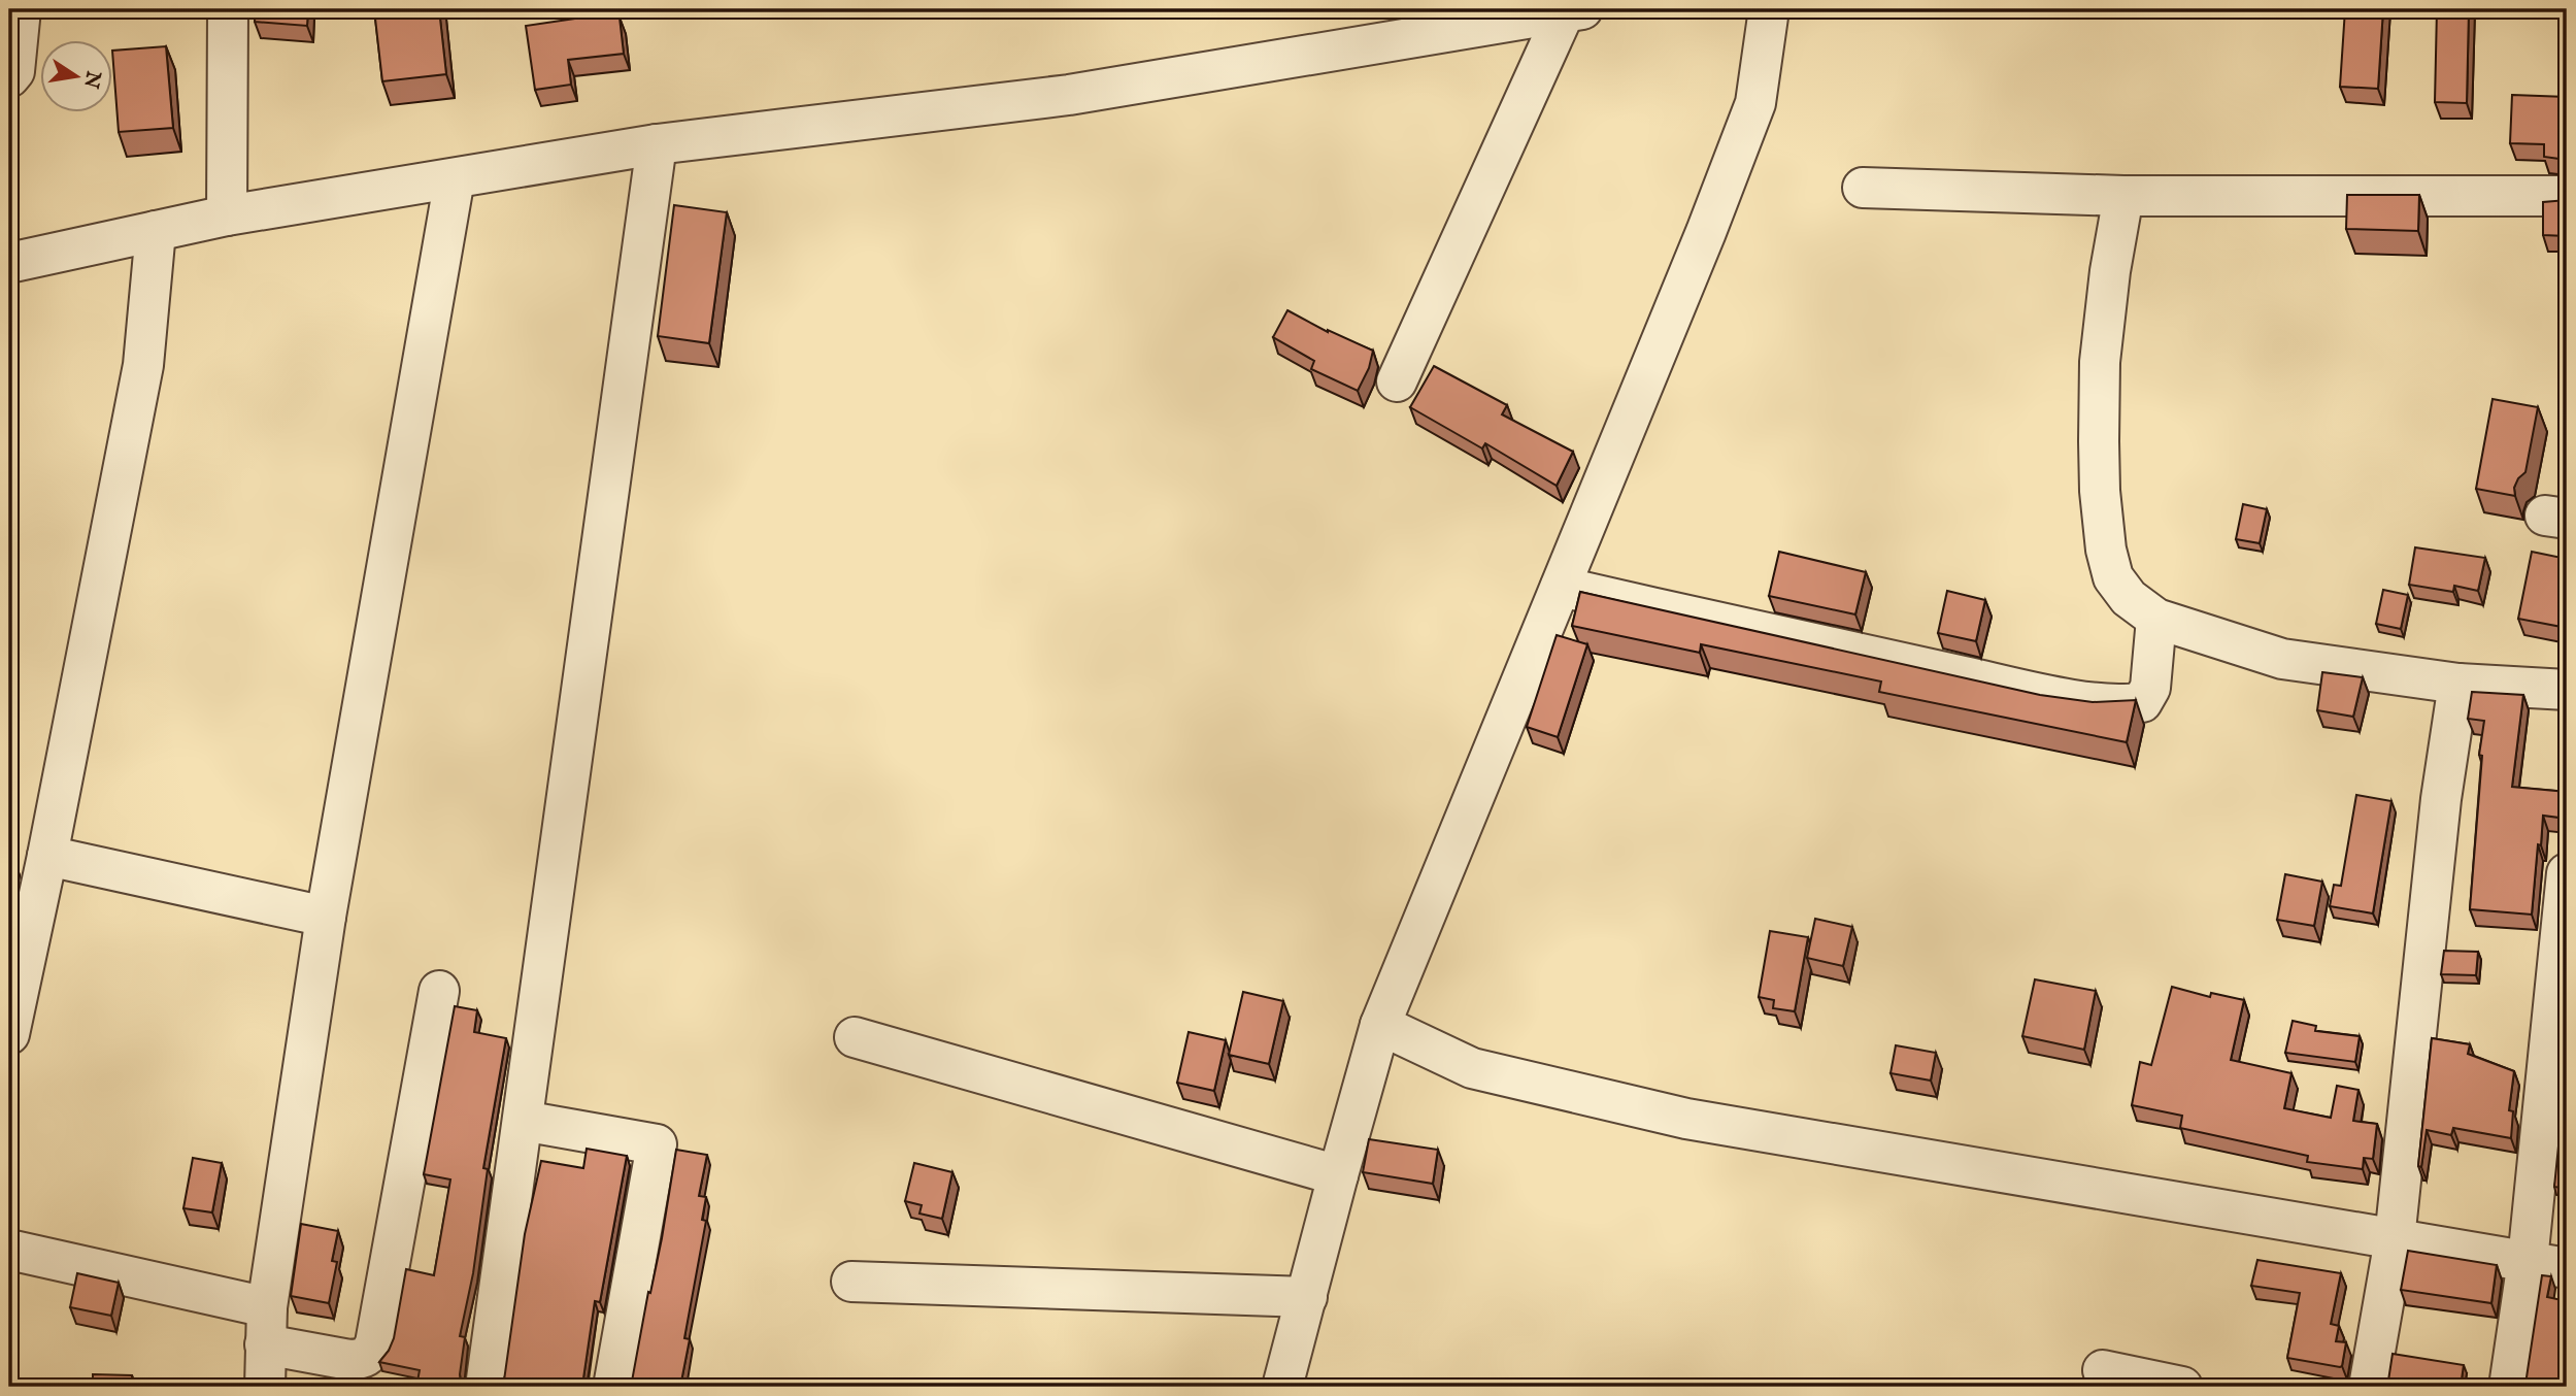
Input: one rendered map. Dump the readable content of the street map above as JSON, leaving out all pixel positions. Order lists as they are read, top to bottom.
{
  "north": "right"
}
